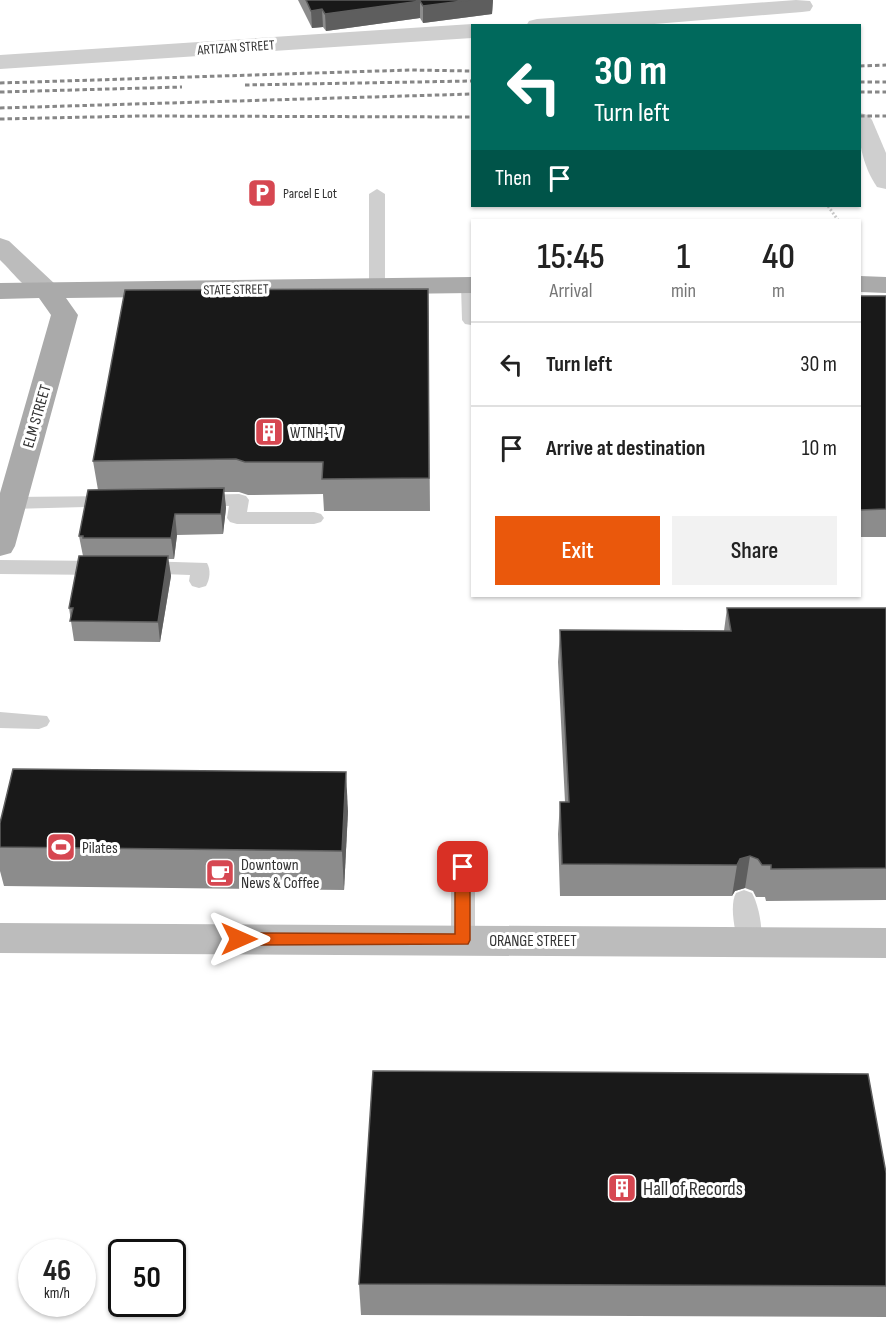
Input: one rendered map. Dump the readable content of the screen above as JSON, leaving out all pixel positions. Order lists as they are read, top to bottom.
{
  "streets": {
    "main road": ["STATE STREET", "ELM STREET", "ORANGE STREET"],
    "street": ["ARTIZAN STREET"]
  },
  "crossings": [
    ["STATE STREET", "ELM STREET"]
  ],
  "places": {
    "parking": ["Parcel E Lot"],
    "building": ["WTNH-TV", "Hall of Records"],
    "sports": ["Pilates"],
    "cafe": ["Downtown News & Coffee"]
  },
  "page": {
    "turn": ["30 m", "Turn left"],
    "then": "Then",
    "eta": [
      "15:45",
      "Arrival",
      "1",
      "min",
      "40",
      "m"
    ],
    "list": [
      {
        "name": "Turn left",
        "value": "30 m"
      },
      {
        "name": "Arrive at destination",
        "value": "10 m"
      }
    ],
    "buttons": ["Exit", "Share"],
    "speed": "46 km/h",
    "limit": "50"
  }
}
